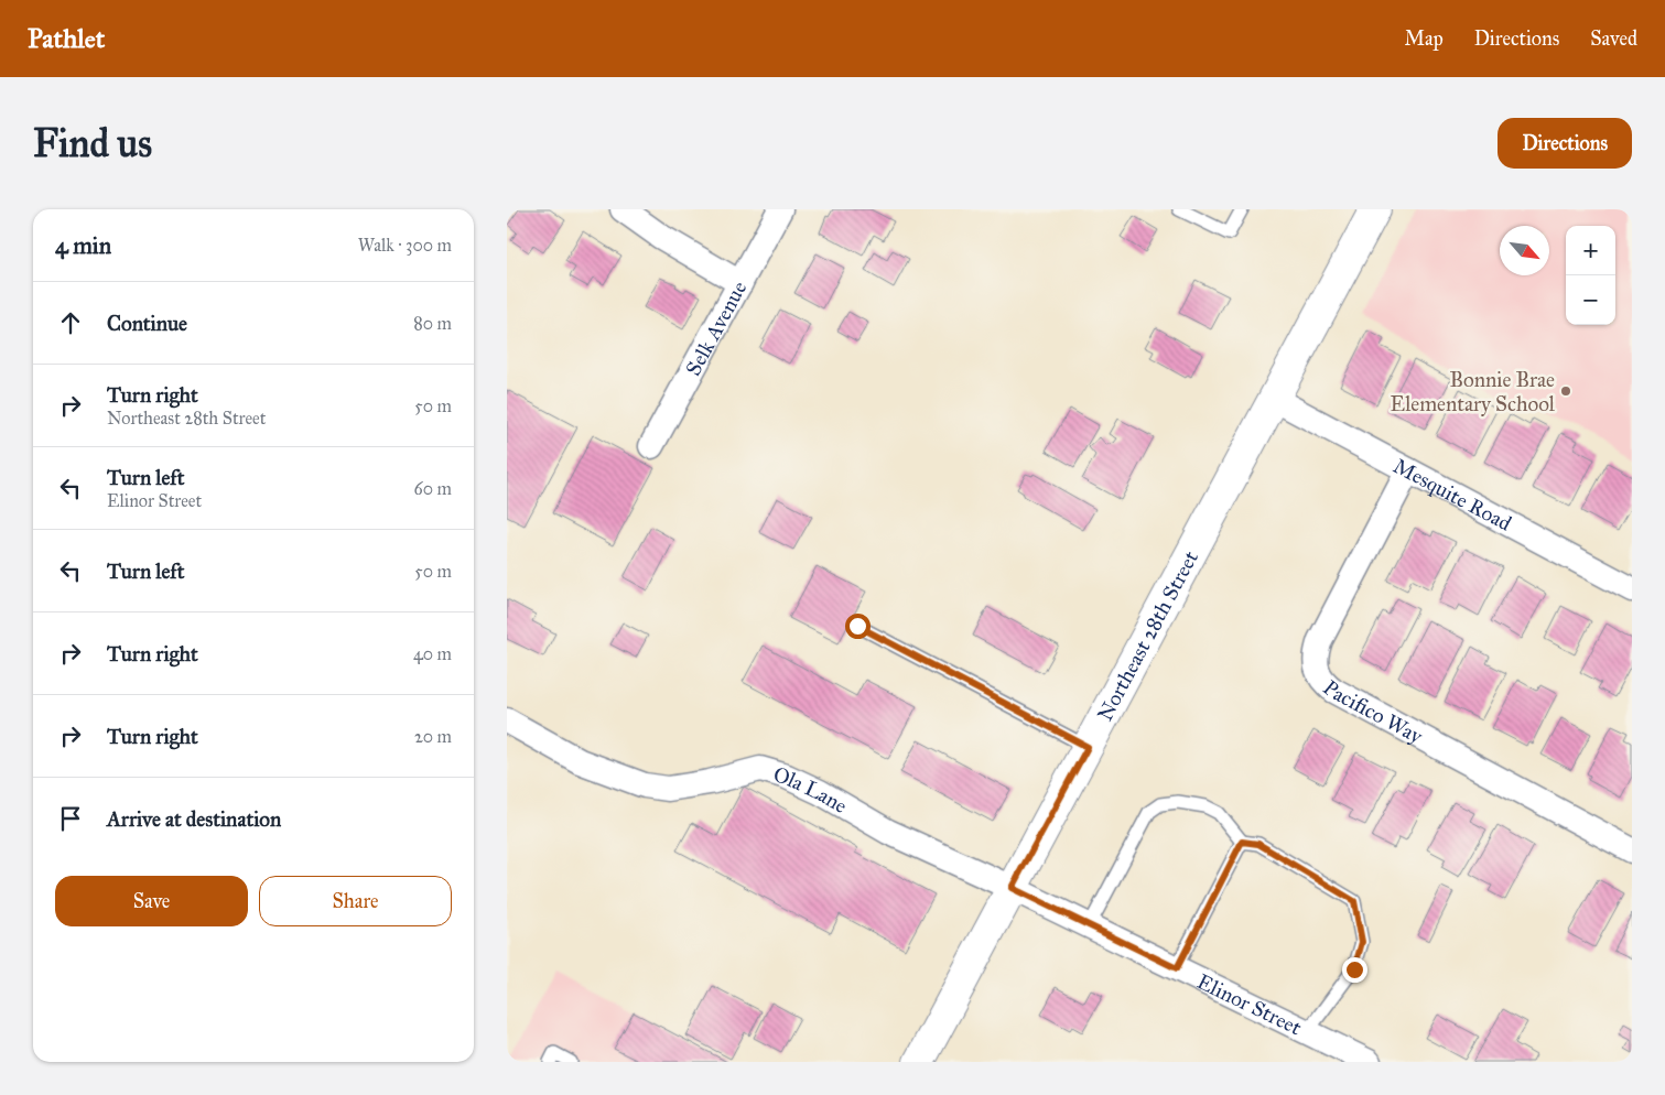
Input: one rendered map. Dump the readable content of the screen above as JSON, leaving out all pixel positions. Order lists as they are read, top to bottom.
{
  "streets": {
    "main road": ["Northeast 28th Street"],
    "street": [
      "Selk Avenue",
      "Mesquite Road",
      "Pacifico Way",
      "Ola Lane",
      "Elinor Street"
    ]
  },
  "crossings": [
    ["Mesquite Road", "Northeast 28th Street"],
    ["Mesquite Road", "Pacifico Way"],
    ["Northeast 28th Street", "Ola Lane"],
    ["Northeast 28th Street", "Elinor Street"],
    ["Ola Lane", "Elinor Street"]
  ],
  "places": ["Bonnie Brae Elementary School"],
  "north": "bottom right",
  "page": {
    "header": "Pathlet",
    "nav": ["Map", "Directions", "Saved"],
    "buttons": [
      "Directions",
      ["Save", "Share"]
    ],
    "title": "Find us",
    "heading": ["4 min", "Walk · 300 m"],
    "map_buttons": ["+", "−"],
    "list": [
      ["Continue", "80 m"],
      ["Turn right", "Northeast 28th Street", "50 m"],
      ["Turn left", "Elinor Street", "60 m"],
      ["Turn left", "50 m"],
      ["Turn right", "40 m"],
      ["Turn right", "20 m"],
      "Arrive at destination"
    ]
  }
}
